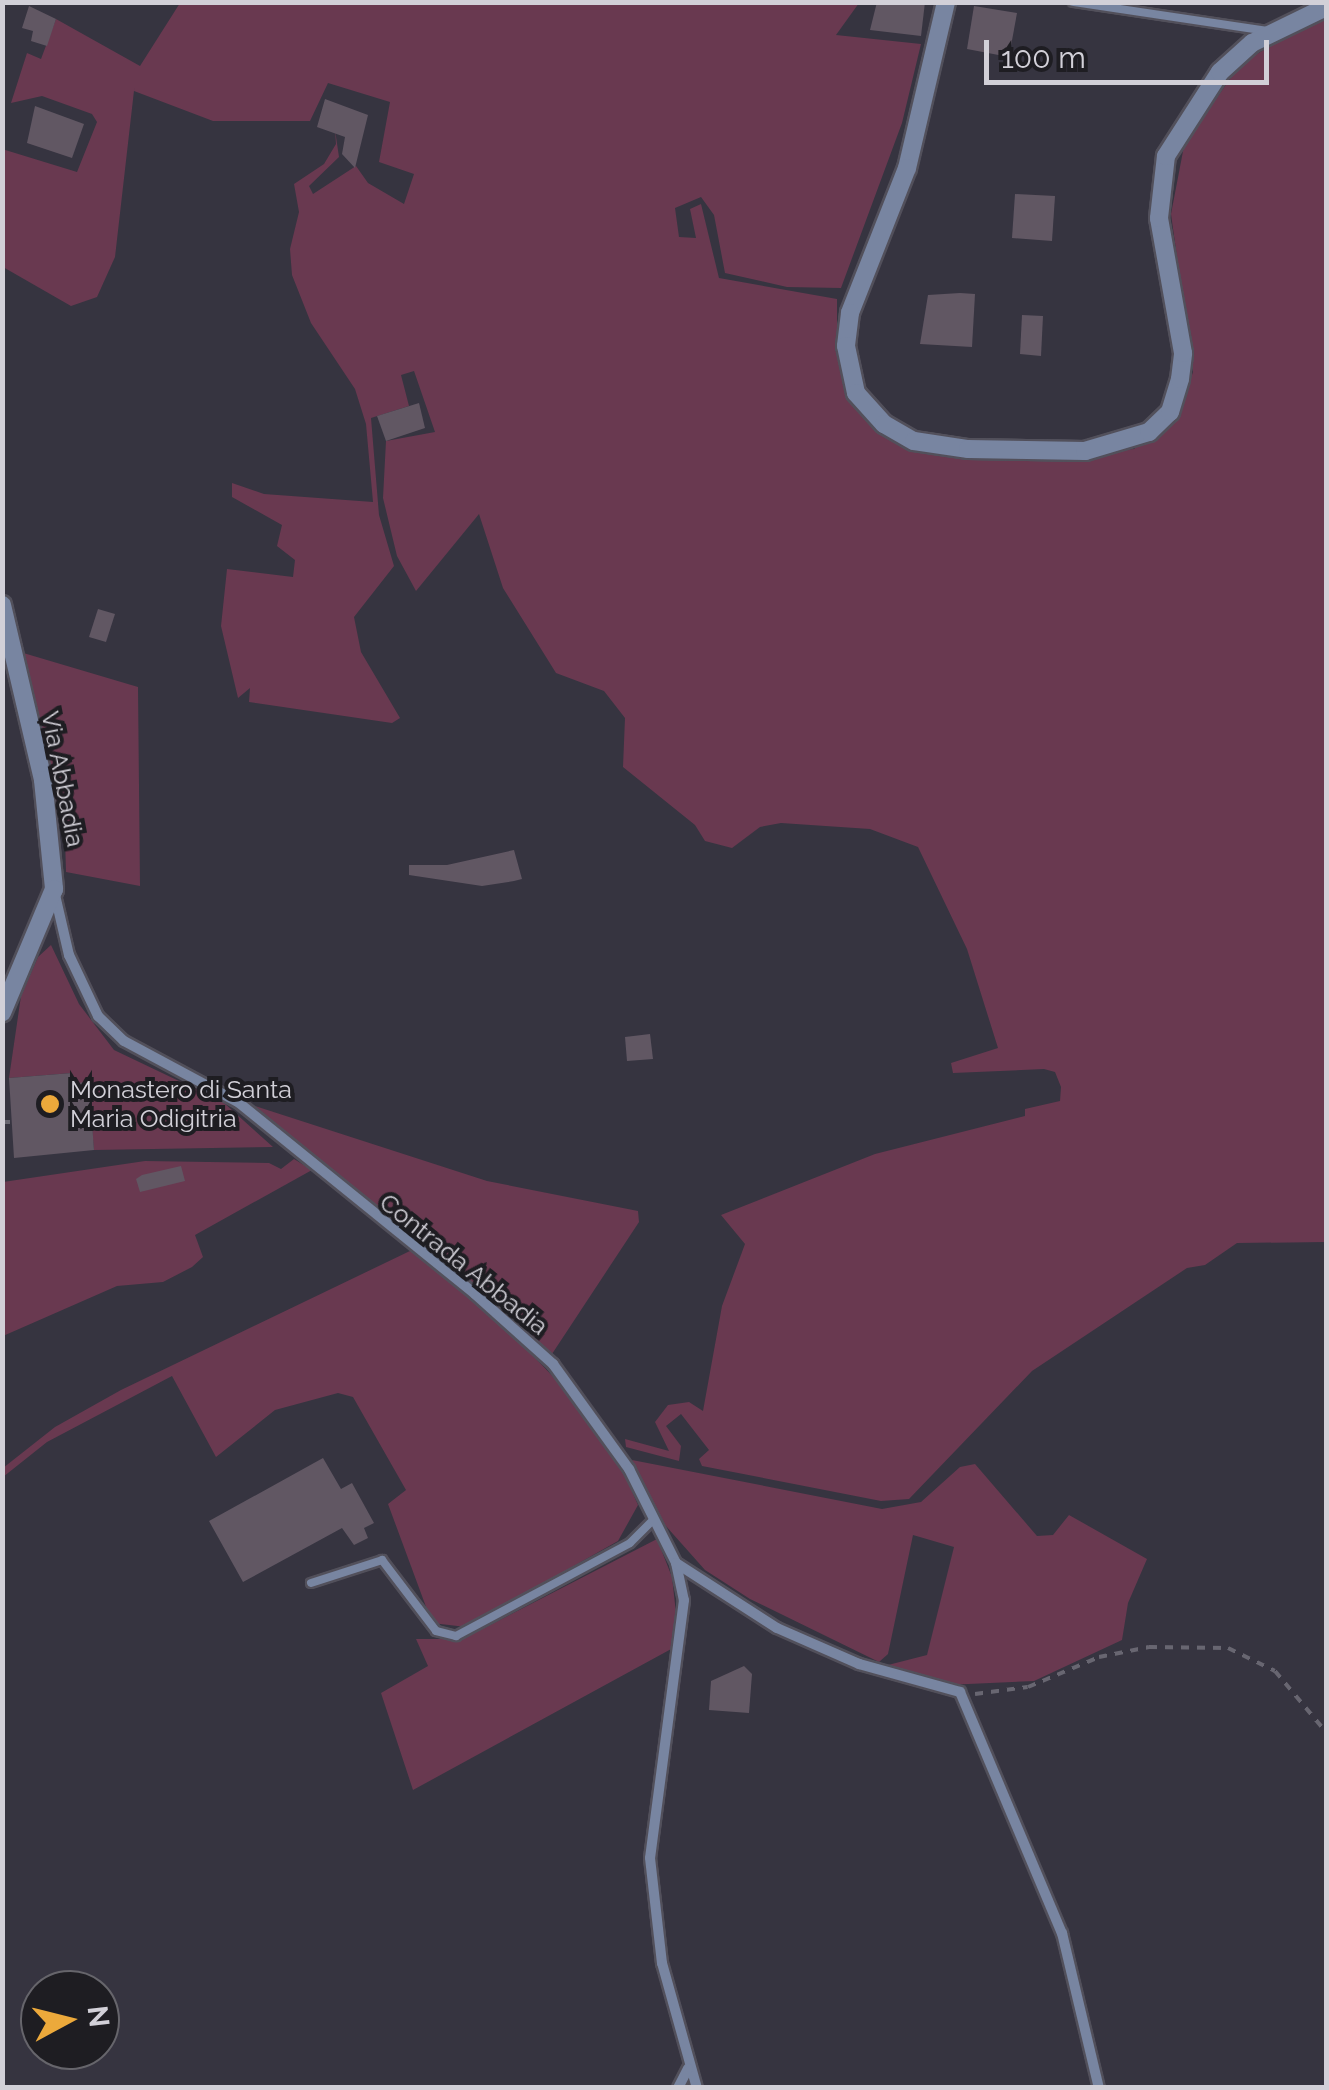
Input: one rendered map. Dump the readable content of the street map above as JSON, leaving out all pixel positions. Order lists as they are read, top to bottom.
{
  "streets": {
    "street": ["Via Abbadia", "Contrada Abbadia"]
  },
  "crossings": [
    ["Via Abbadia", "Contrada Abbadia"]
  ],
  "places": ["Monastero di Santa Maria Odigitria"],
  "scale_bar": "100 m",
  "north": "right"
}
